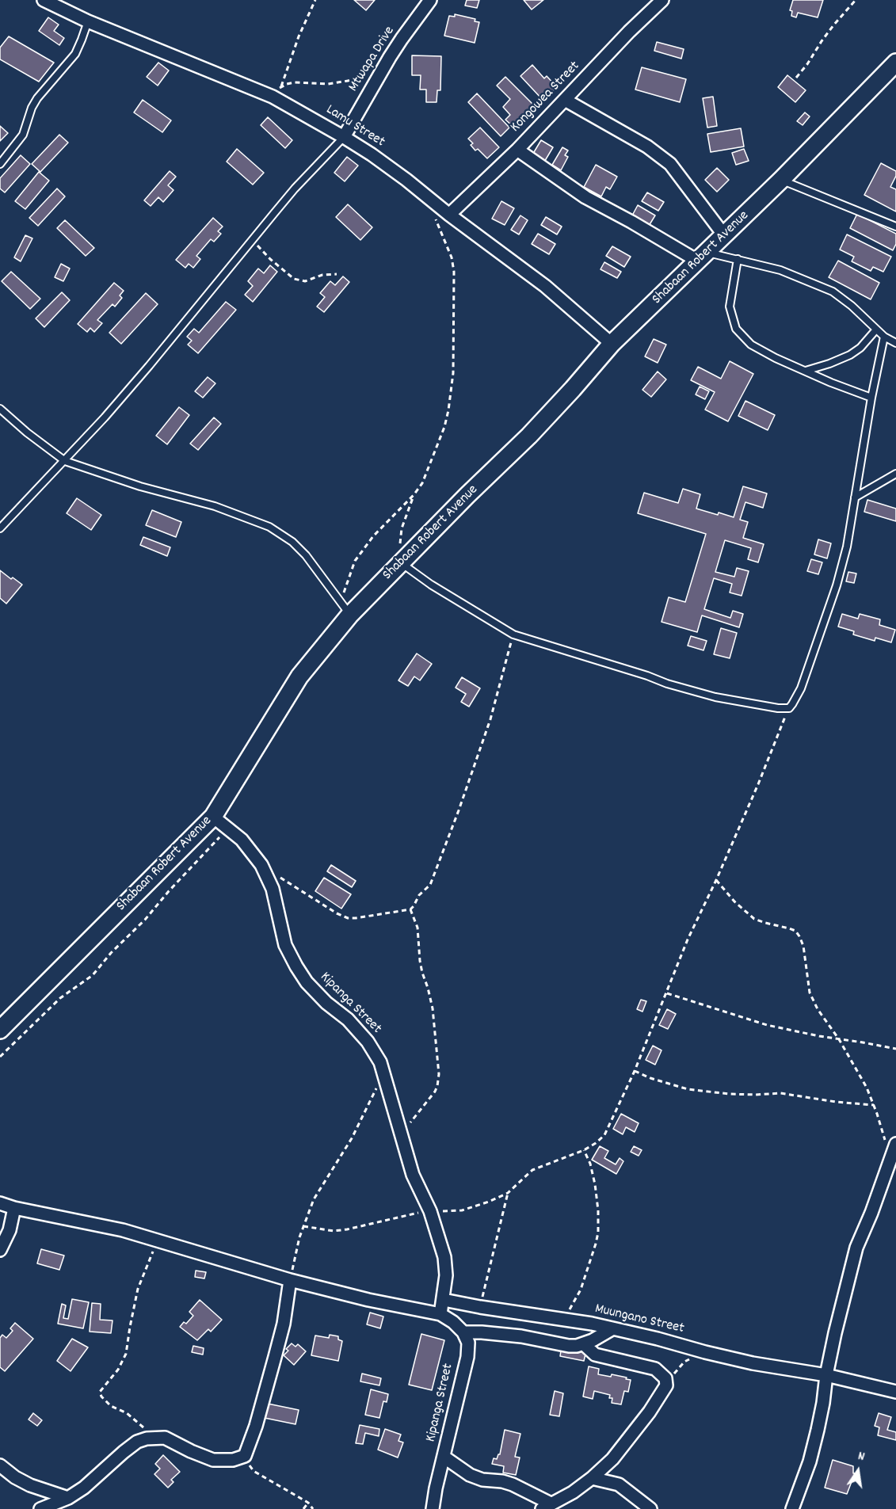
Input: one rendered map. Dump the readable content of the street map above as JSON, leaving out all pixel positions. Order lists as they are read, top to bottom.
{
  "streets": {
    "street": [
      "Mtwapa Drive",
      "Kongowea Street",
      "Lamu Street",
      "Shabaan Robert Avenue",
      "Kipanga Street",
      "Muungano Street"
    ]
  },
  "crossings": [
    ["Mtwapa Drive", "Lamu Street"],
    ["Kongowea Street", "Lamu Street"],
    ["Lamu Street", "Shabaan Robert Avenue"],
    ["Shabaan Robert Avenue", "Kipanga Street"],
    ["Kipanga Street", "Muungano Street"]
  ],
  "north": "top"
}
